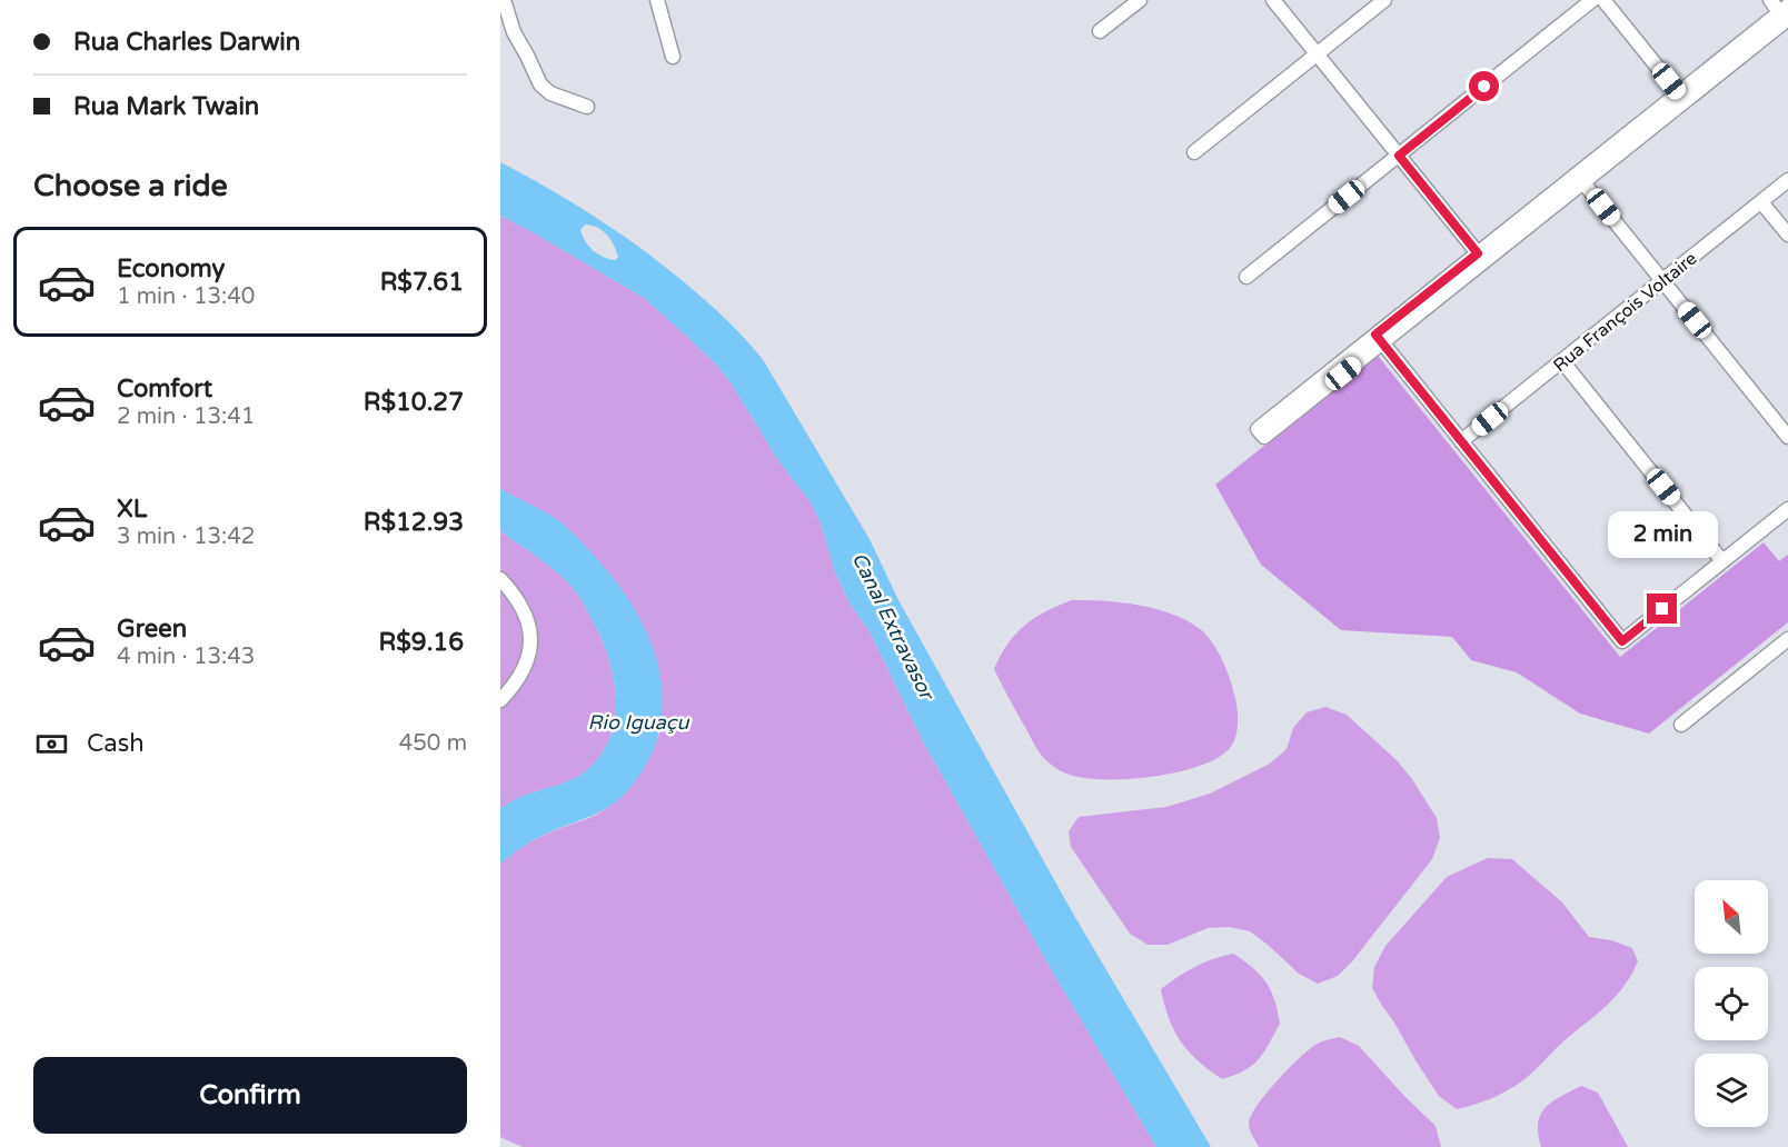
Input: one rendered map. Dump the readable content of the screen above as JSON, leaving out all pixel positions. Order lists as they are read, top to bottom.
{
  "streets": {
    "street": ["Rua François Voltaire"]
  },
  "water": ["Canal Extravasor", "Rio Iguaçu"],
  "north": "top left",
  "page": {
    "banner": ["Rua Charles Darwin", "Rua Mark Twain"],
    "heading": "Choose a ride",
    "list": [
      {
        "name": "Economy",
        "note": "1 min · 13:40",
        "value": "R$7.61"
      },
      {
        "name": "Comfort",
        "note": "2 min · 13:41",
        "value": "R$10.27"
      },
      {
        "name": "XL",
        "note": "3 min · 13:42",
        "value": "R$12.93"
      },
      {
        "name": "Green",
        "note": "4 min · 13:43",
        "value": "R$9.16"
      }
    ],
    "bubble": "2 min",
    "pay": ["Cash", "450 m"],
    "buttons": "Confirm"
  }
}
